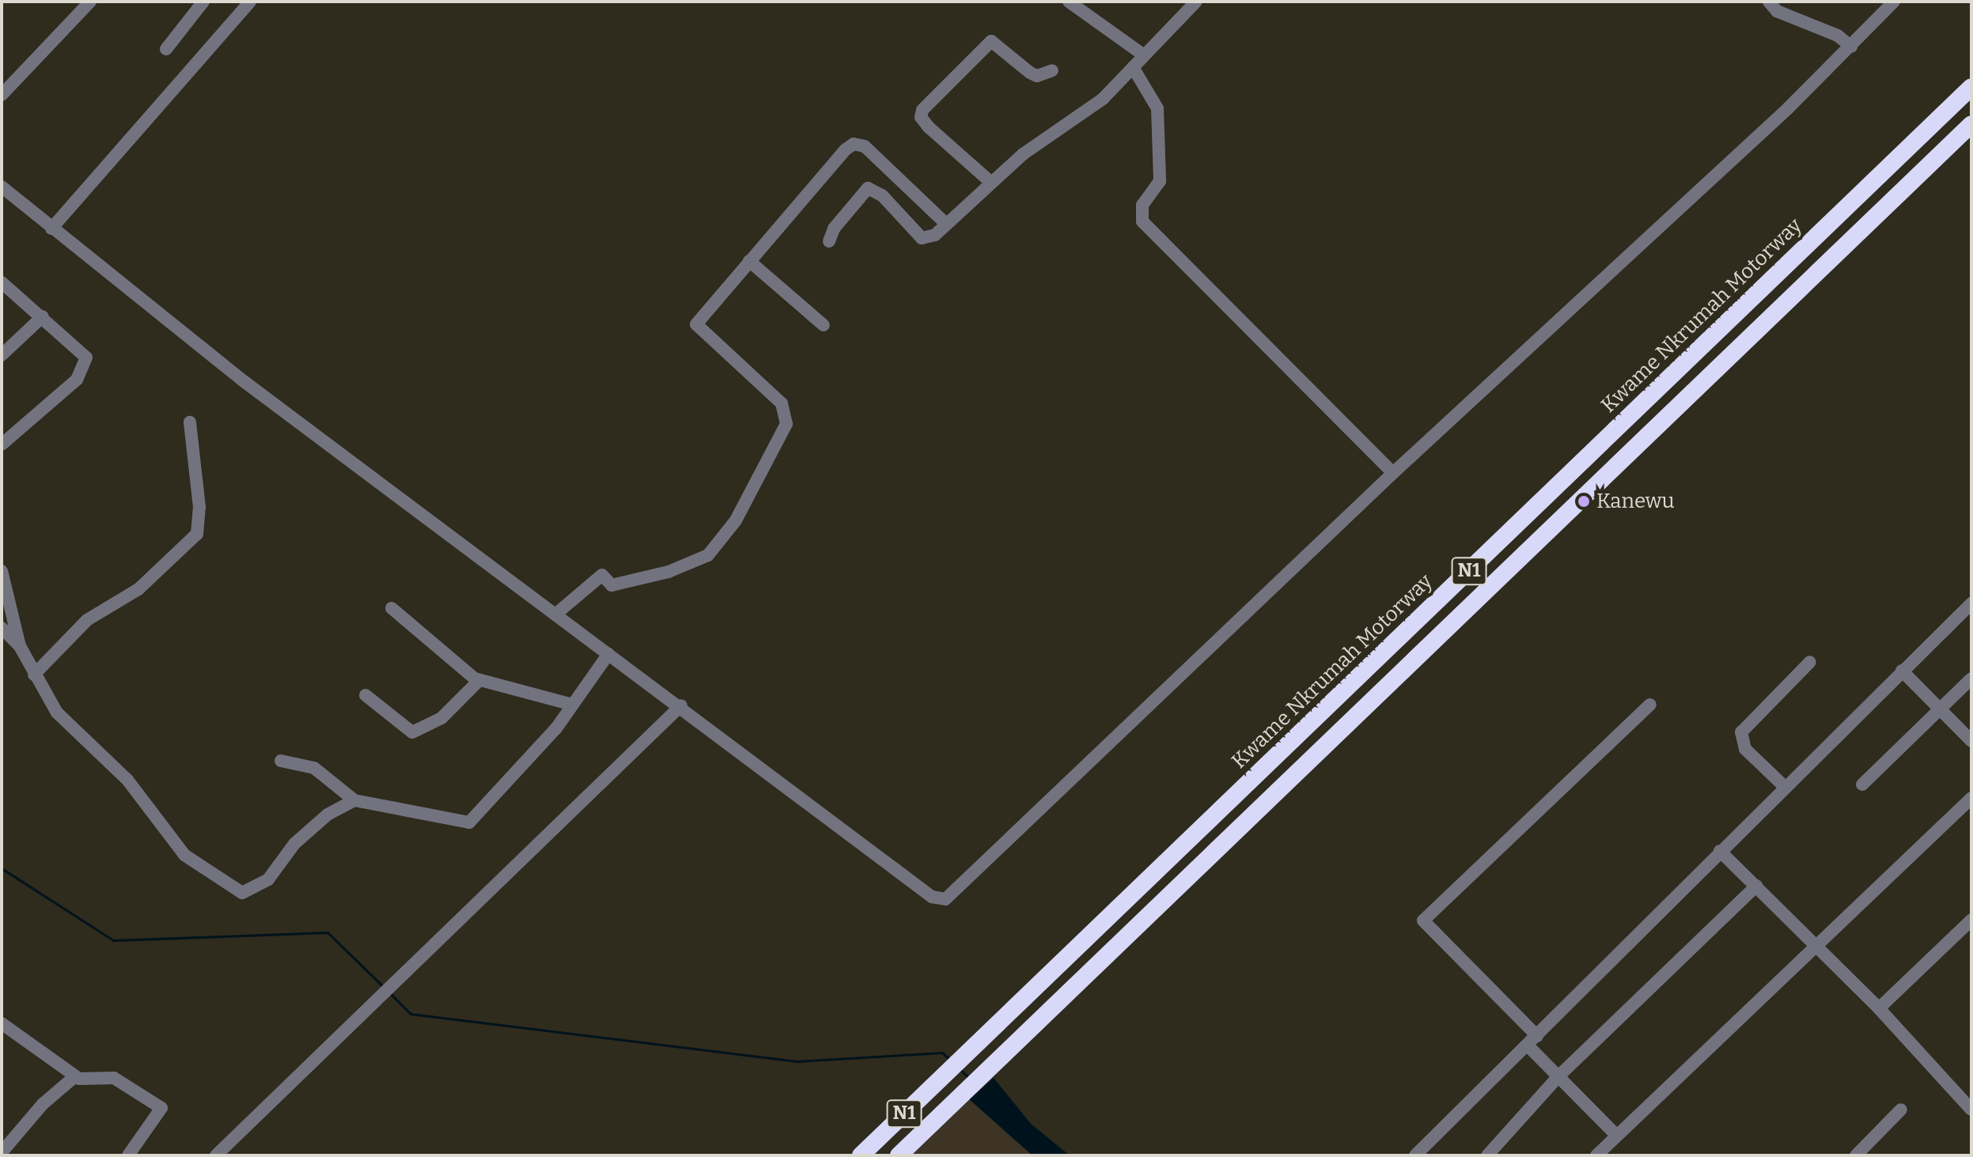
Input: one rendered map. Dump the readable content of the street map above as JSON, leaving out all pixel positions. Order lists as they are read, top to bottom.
{
  "streets": {
    "highway": ["Kwame Nkrumah Motorway", "N1"]
  },
  "places": ["Kanewu"]
}
